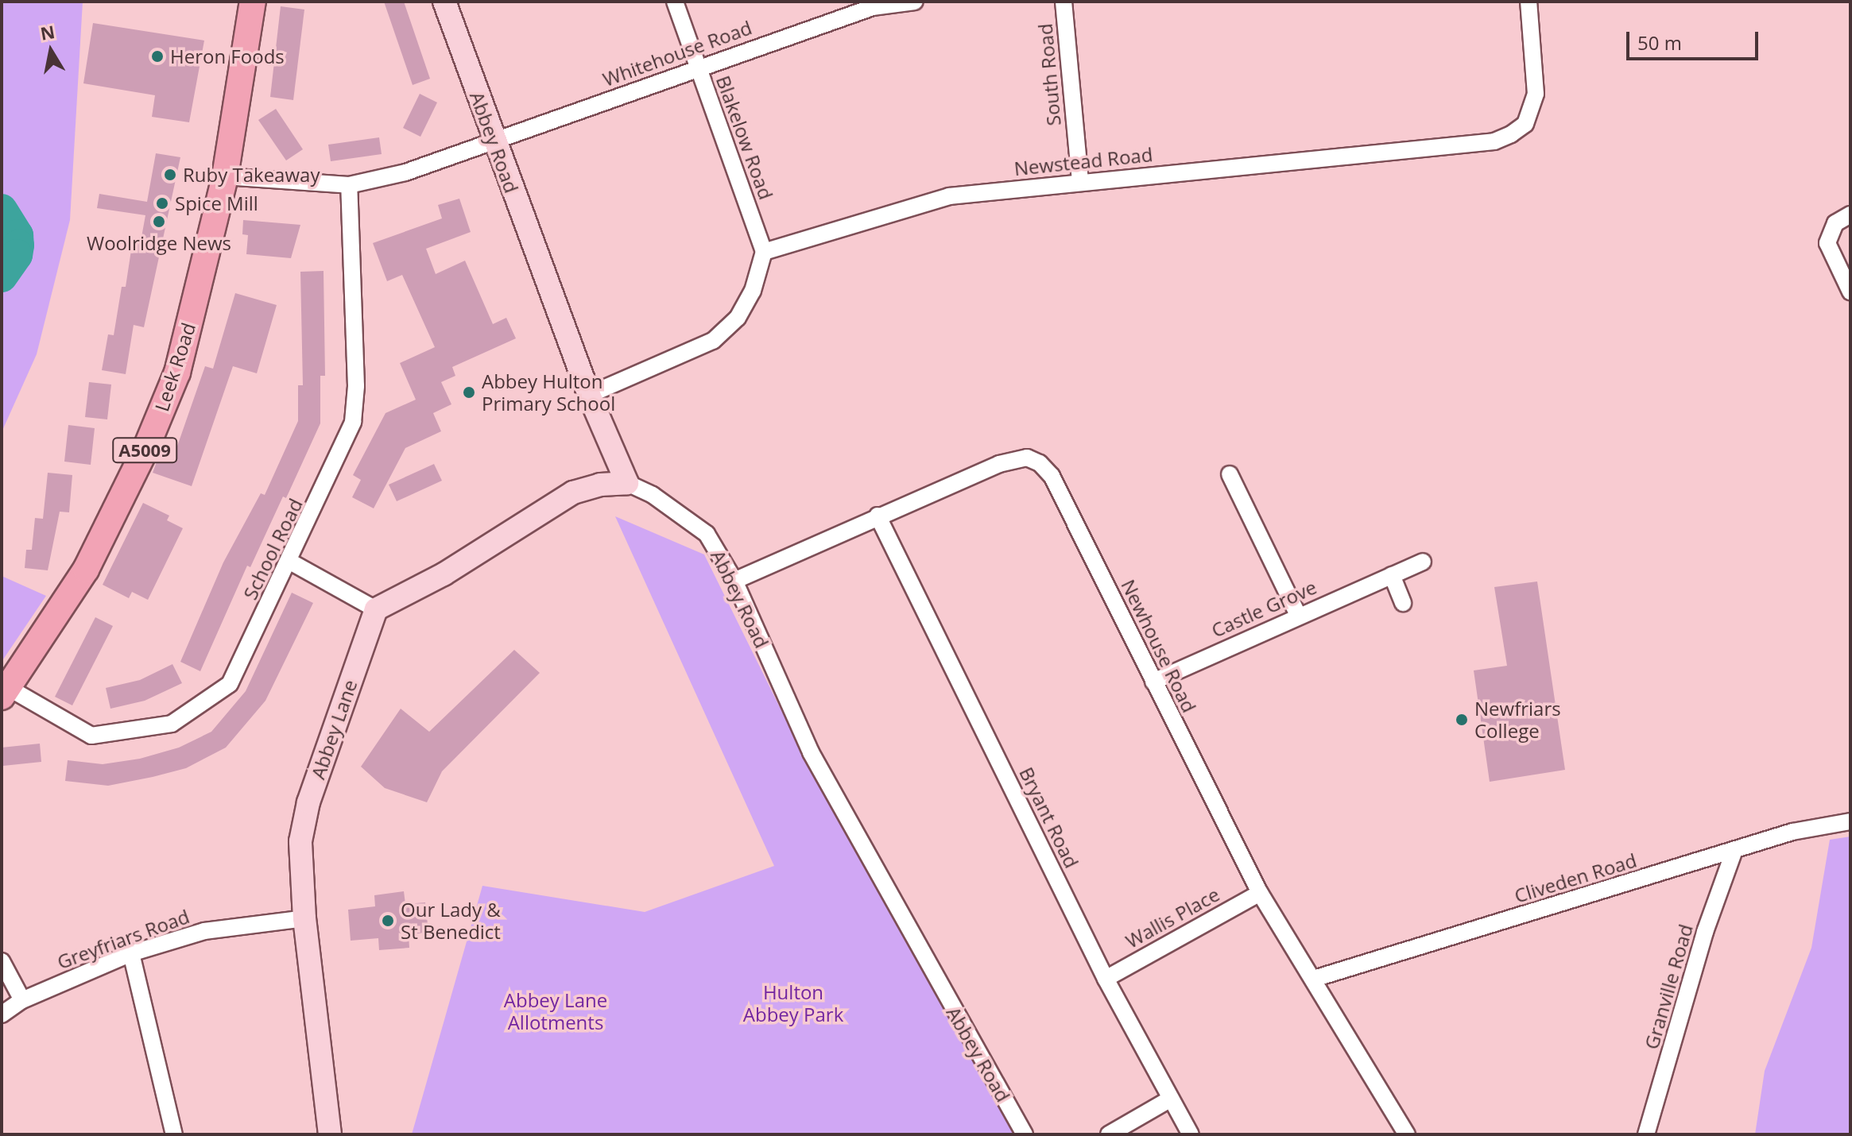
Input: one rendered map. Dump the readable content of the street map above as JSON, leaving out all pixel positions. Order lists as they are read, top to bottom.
{
  "streets": {
    "main road": ["Leek Road", "A5009"],
    "street": [
      "Whitehouse Road",
      "South Road",
      "Blakelow Road",
      "Abbey Road",
      "Newstead Road",
      "School Road",
      "Castle Grove",
      "Newhouse Road",
      "Abbey Lane",
      "Bryant Road",
      "Cliveden Road",
      "Wallis Place",
      "Greyfriars Road",
      "Granville Road"
    ]
  },
  "crossings": [
    ["Whitehouse Road", "Blakelow Road"],
    ["Whitehouse Road", "Abbey Road"],
    ["South Road", "Newstead Road"],
    ["Blakelow Road", "Newstead Road"],
    ["Abbey Road", "Newhouse Road"],
    ["Leek Road", "School Road"],
    ["Castle Grove", "Newhouse Road"],
    ["Newhouse Road", "Bryant Road"],
    ["Newhouse Road", "Cliveden Road"],
    ["Newhouse Road", "Wallis Place"],
    ["Abbey Lane", "Greyfriars Road"],
    ["Bryant Road", "Wallis Place"],
    ["Cliveden Road", "Granville Road"]
  ],
  "parks": ["Hulton Abbey Park", "Abbey Lane Allotments"],
  "places": [
    "Heron Foods",
    "Ruby Takeaway",
    "Spice Mill",
    "Woolridge News",
    "Abbey Hulton Primary School",
    "Newfriars College",
    "Our Lady & St Benedict"
  ],
  "scale_bar": "50 m",
  "north": "top"
}
